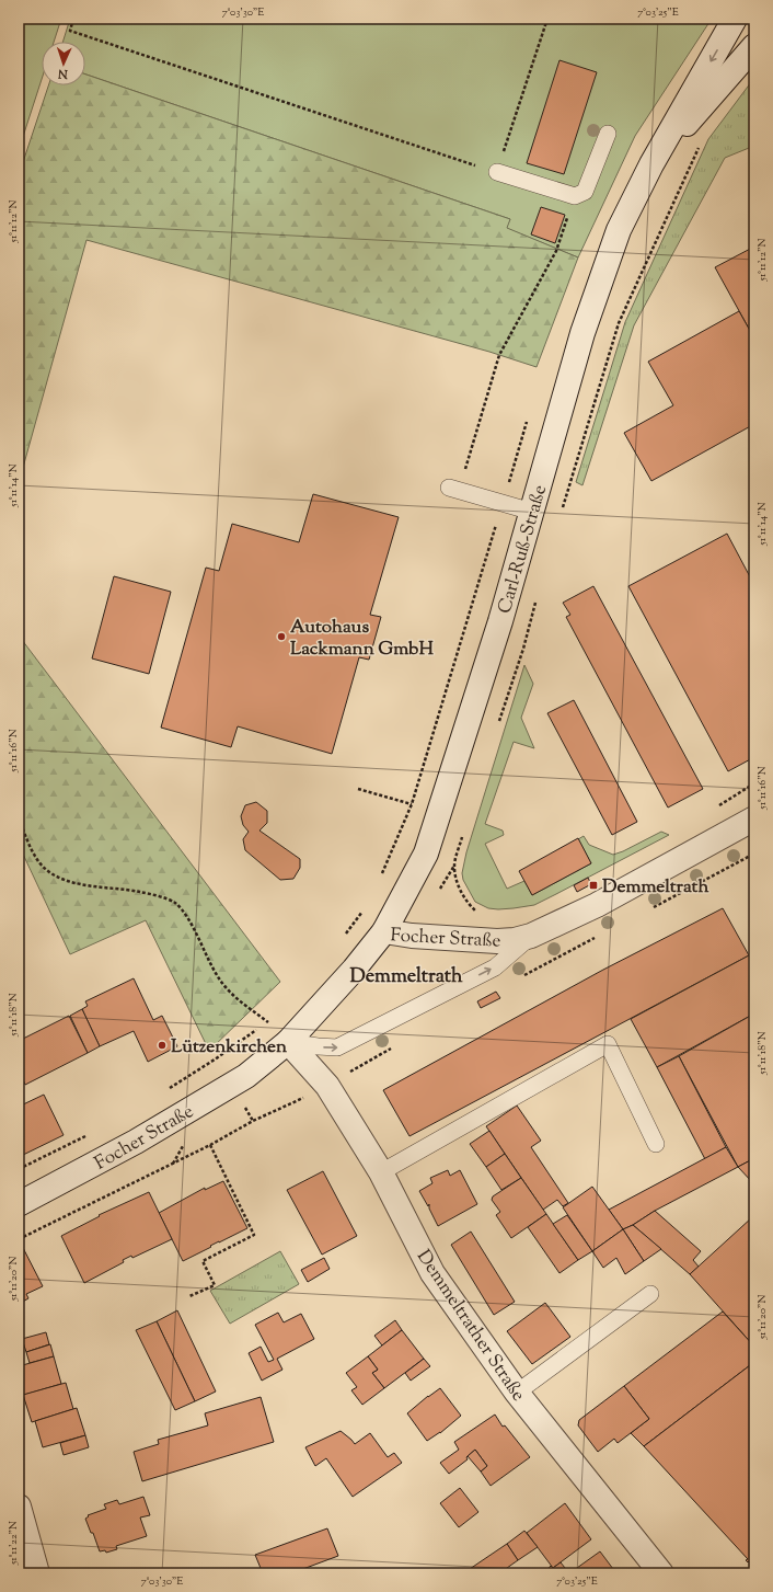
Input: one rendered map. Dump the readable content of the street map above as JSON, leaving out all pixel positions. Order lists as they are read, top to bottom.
{
  "streets": {
    "main road": ["Carl-Ruß-Straße", "Focher Straße", "Demmeltrather Straße"]
  },
  "crossings": [
    ["Carl-Ruß-Straße", "Focher Straße"],
    ["Focher Straße", "Demmeltrather Straße"]
  ],
  "districts": ["Demmeltrath"],
  "places": {
    "other": ["Autohaus Lackmann GmbH", "Lützenkirchen"],
    "transit": ["Demmeltrath"]
  },
  "north": "bottom",
  "coordinates": [
    "7°03'30\"E",
    "7°03'25\"E",
    "51°11'12\"N",
    "51°11'14\"N",
    "51°11'16\"N",
    "51°11'18\"N",
    "51°11'20\"N",
    "51°11'22\"N"
  ]
}
